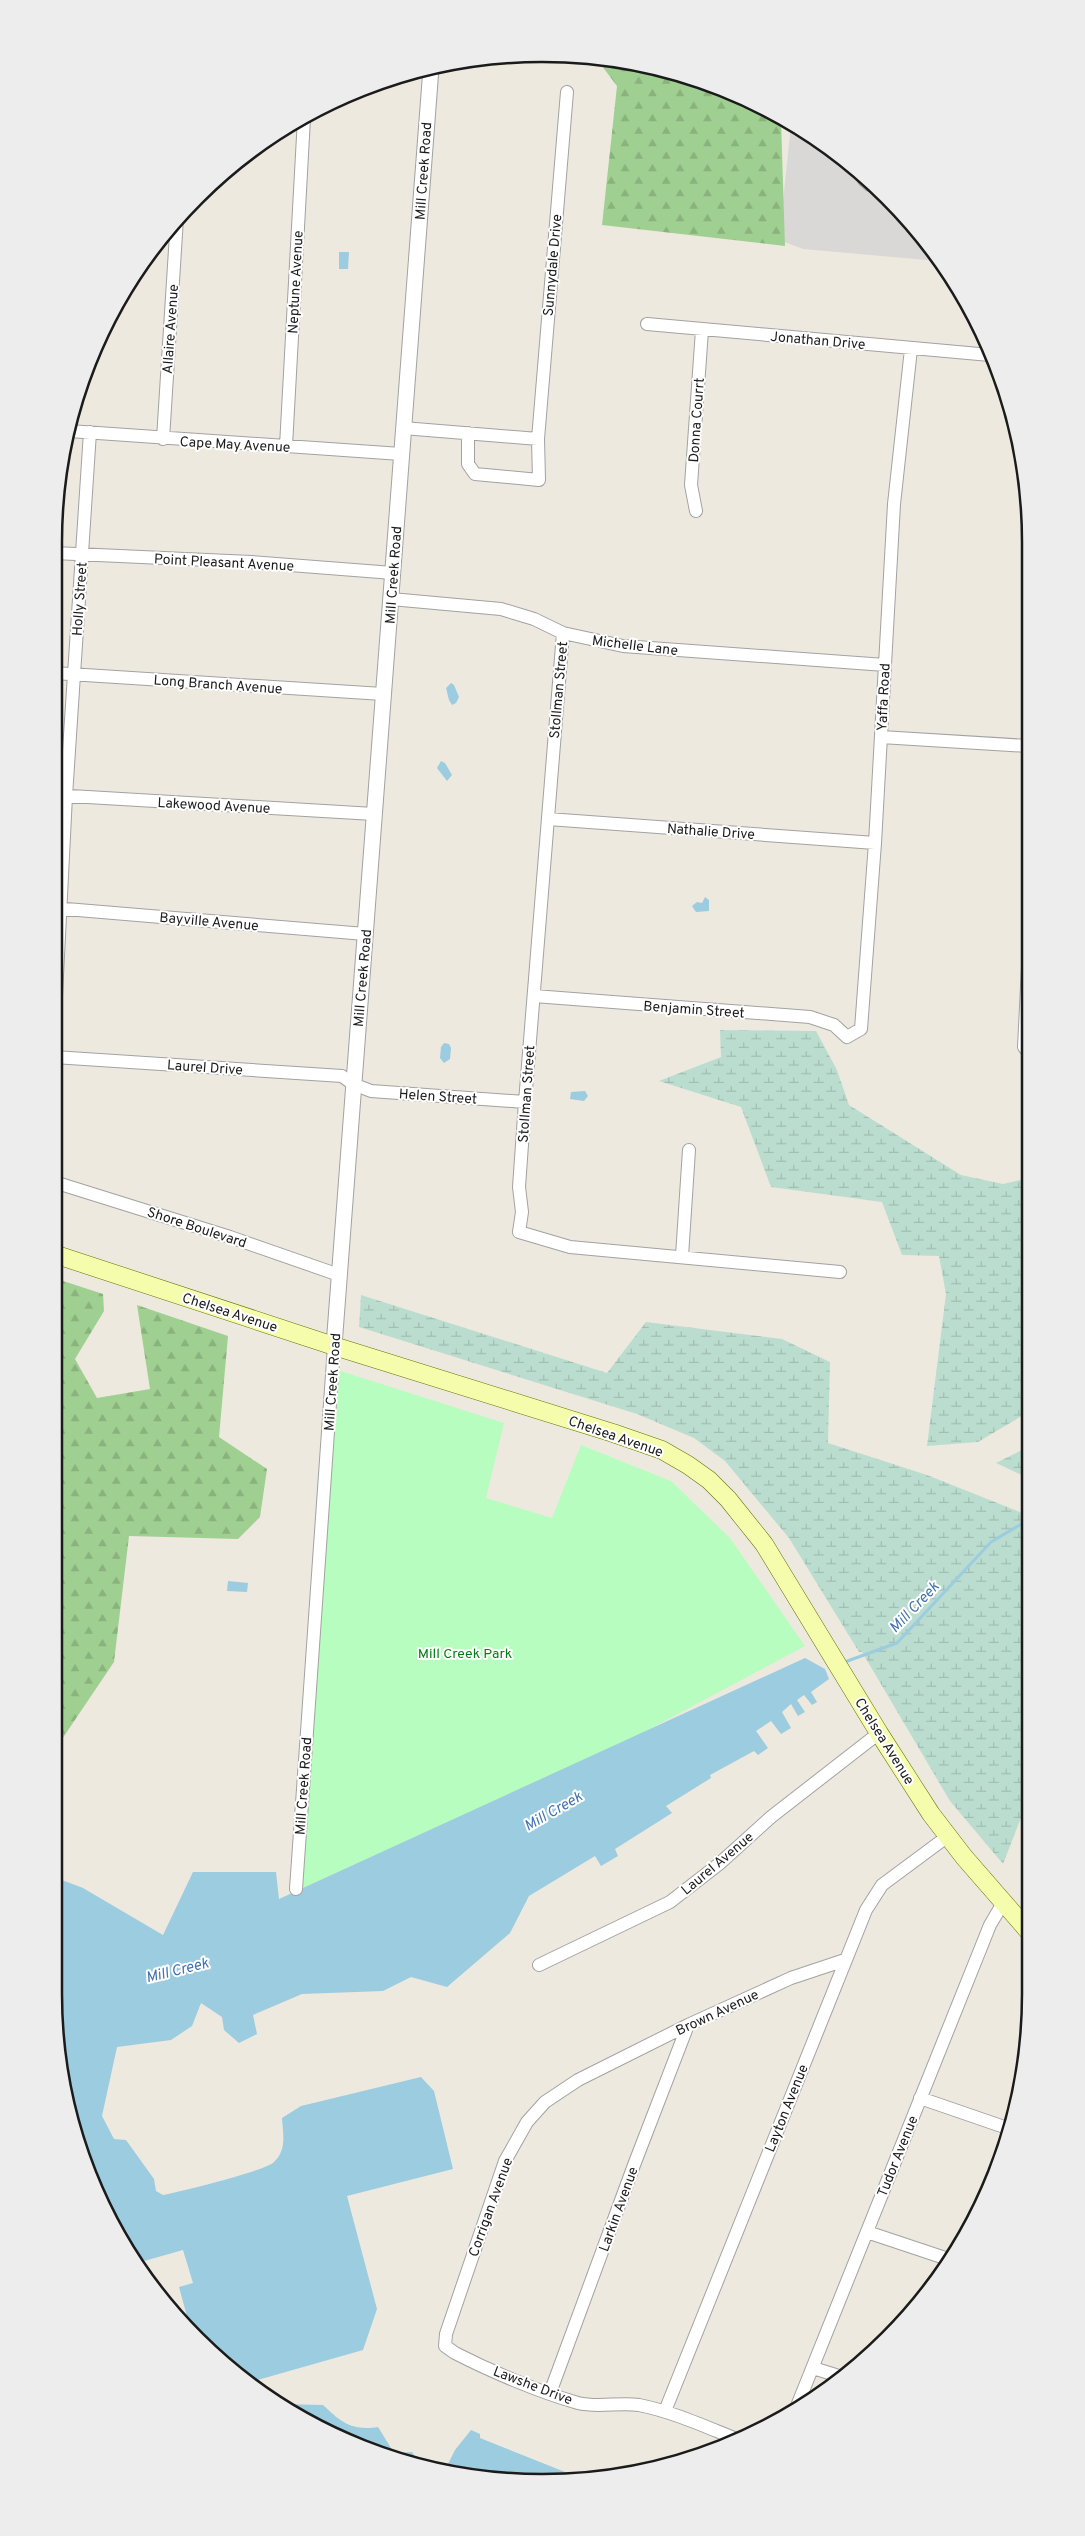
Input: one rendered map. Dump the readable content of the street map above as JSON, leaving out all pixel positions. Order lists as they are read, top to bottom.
{
  "streets": {
    "main road": ["Chelsea Avenue"],
    "street": [
      "Mill Creek Road",
      "Sunnydale Drive",
      "Neptune Avenue",
      "Allaire Avenue",
      "Jonathan Drive",
      "Donna Courrt",
      "Cape May Avenue",
      "Point Pleasant Avenue",
      "Holly Street",
      "Michelle Lane",
      "Long Branch Avenue",
      "Stollman Street",
      "Yaffa Road",
      "Lakewood Avenue",
      "Nathalie Drive",
      "Bayville Avenue",
      "Benjamin Street",
      "Laurel Drive",
      "Helen Street",
      "Shore Boulevard",
      "Laurel Avenue",
      "Brown Avenue",
      "Layton Avenue",
      "Tudor Avenue",
      "Corrigan Avenue",
      "Larkin Avenue",
      "Lawshe Drive"
    ]
  },
  "crossings": [
    ["Mill Creek Road", "Cape May Avenue"],
    ["Mill Creek Road", "Point Pleasant Avenue"],
    ["Mill Creek Road", "Michelle Lane"],
    ["Mill Creek Road", "Long Branch Avenue"],
    ["Mill Creek Road", "Lakewood Avenue"],
    ["Mill Creek Road", "Bayville Avenue"],
    ["Mill Creek Road", "Laurel Drive"],
    ["Mill Creek Road", "Helen Street"],
    ["Mill Creek Road", "Shore Boulevard"],
    ["Mill Creek Road", "Chelsea Avenue"],
    ["Neptune Avenue", "Cape May Avenue"],
    ["Allaire Avenue", "Cape May Avenue"],
    ["Jonathan Drive", "Donna Courrt"],
    ["Jonathan Drive", "Yaffa Road"],
    ["Cape May Avenue", "Holly Street"],
    ["Point Pleasant Avenue", "Holly Street"],
    ["Holly Street", "Long Branch Avenue"],
    ["Michelle Lane", "Stollman Street"],
    ["Michelle Lane", "Yaffa Road"],
    ["Stollman Street", "Nathalie Drive"],
    ["Stollman Street", "Benjamin Street"],
    ["Stollman Street", "Helen Street"],
    ["Yaffa Road", "Nathalie Drive"],
    ["Yaffa Road", "Benjamin Street"],
    ["Laurel Drive", "Helen Street"],
    ["Chelsea Avenue", "Laurel Avenue"],
    ["Chelsea Avenue", "Layton Avenue"],
    ["Chelsea Avenue", "Tudor Avenue"],
    ["Brown Avenue", "Layton Avenue"],
    ["Brown Avenue", "Corrigan Avenue"],
    ["Brown Avenue", "Larkin Avenue"],
    ["Layton Avenue", "Lawshe Drive"],
    ["Corrigan Avenue", "Lawshe Drive"],
    ["Larkin Avenue", "Lawshe Drive"]
  ],
  "water": ["Mill Creek"],
  "parks": ["Mill Creek Park"]
}
